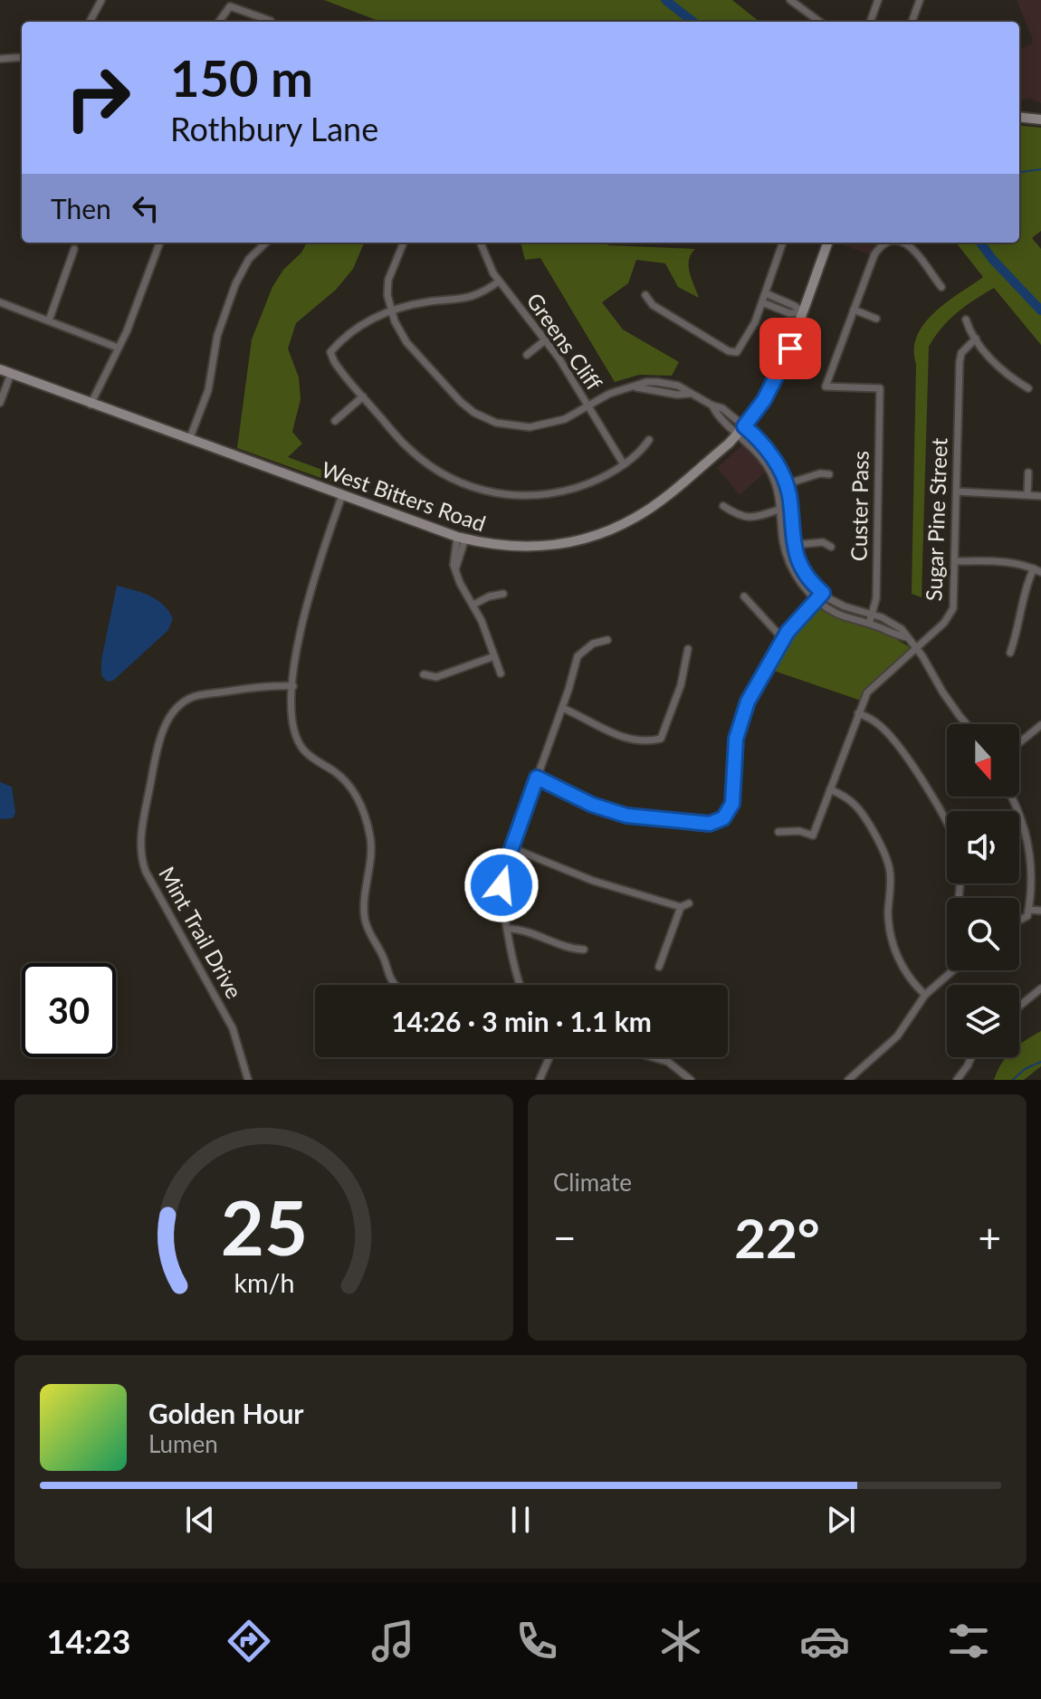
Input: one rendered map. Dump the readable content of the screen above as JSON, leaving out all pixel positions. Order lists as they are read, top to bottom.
{
  "streets": {
    "main road": ["West Bitters Road"],
    "street": [
      "Greens Cliff",
      "Custer Pass",
      "Sugar Pine Street",
      "Mint Trail Drive"
    ]
  },
  "north": "bottom",
  "page": {
    "turn": ["150 m", "Rothbury Lane"],
    "then": "Then",
    "limit": "30",
    "trip": "14:26 · 3 min · 1.1 km",
    "tile": "Climate",
    "heat": ["−", "22°", "+"],
    "song": ["Golden Hour", "Lumen"],
    "tabs": "14:23",
    "gauge": ["25", "km/h"]
  }
}
